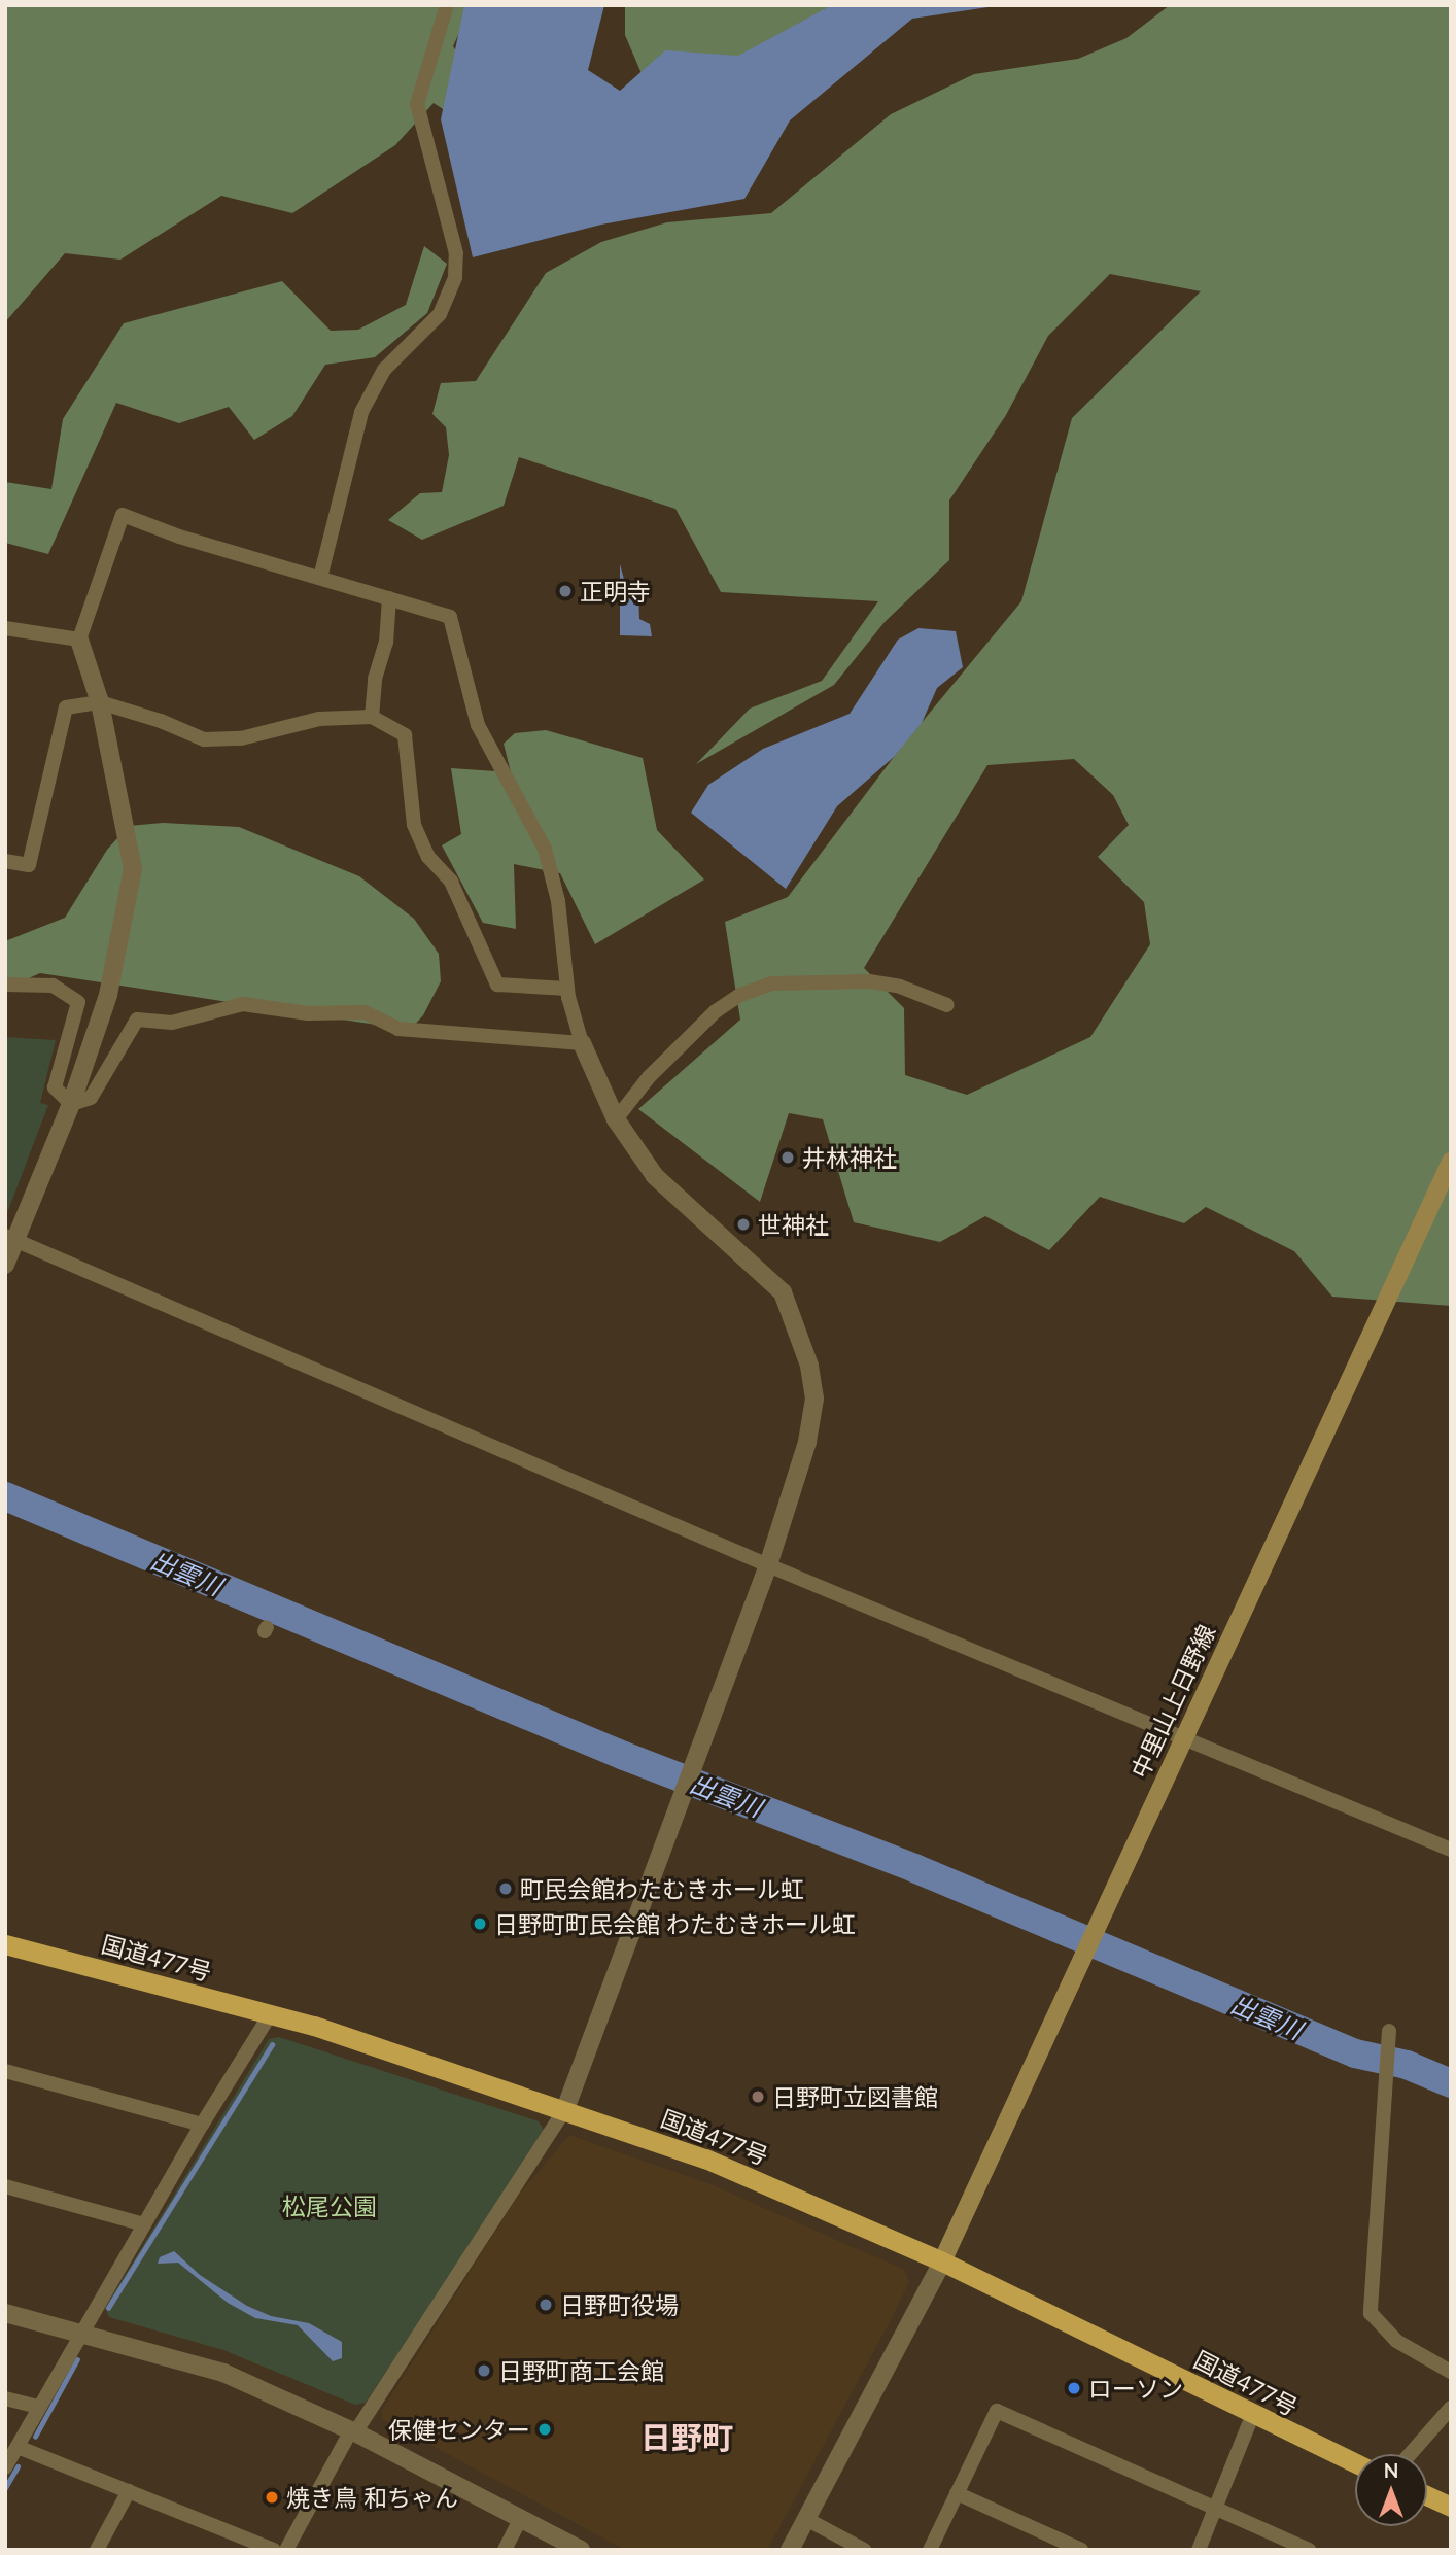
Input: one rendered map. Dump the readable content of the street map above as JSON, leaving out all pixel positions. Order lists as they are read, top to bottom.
{
  "streets": {
    "highway": ["国道477号"],
    "main road": ["中里山上日野線"]
  },
  "crossings": [
    ["中里山上日野線", "国道477号"]
  ],
  "districts": ["日野町"],
  "water": ["出雲川"],
  "parks": ["松尾公園"],
  "places": [
    "正明寺",
    "井林神社",
    "世神社",
    "町民会館わたむきホール虹",
    "日野町町民会館 わたむきホール虹",
    "日野町立図書館",
    "日野町役場",
    "日野町商工会館",
    "ローソン",
    "保健センター",
    "焼き鳥 和ちゃん"
  ],
  "north": "top"
}
